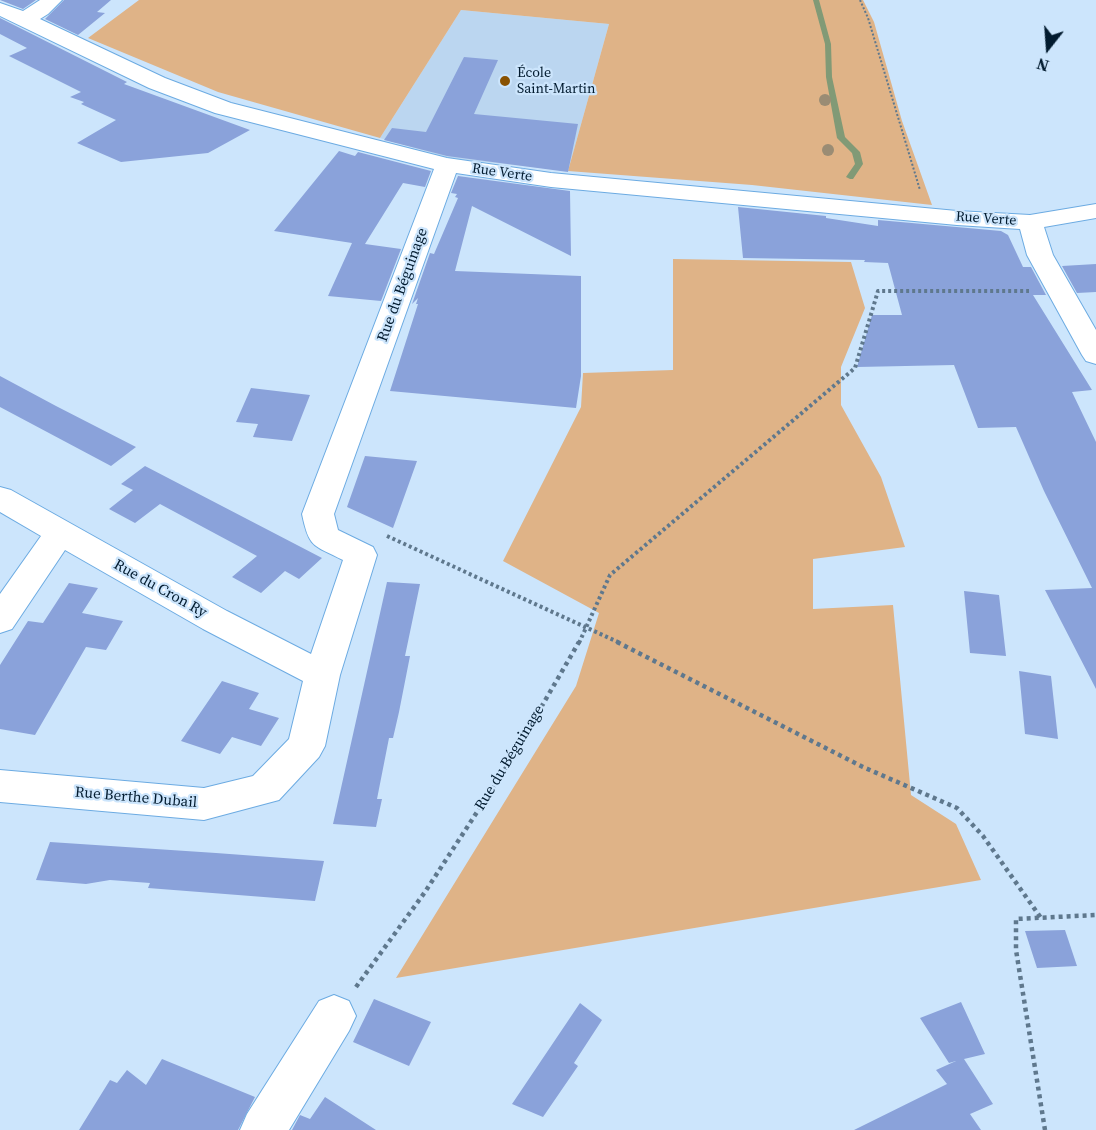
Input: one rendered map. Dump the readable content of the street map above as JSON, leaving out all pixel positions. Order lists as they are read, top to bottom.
{
  "streets": {
    "street": [
      "Rue Verte",
      "Rue du Béguinage",
      "Rue du Cron Ry",
      "Rue Berthe Dubail"
    ]
  },
  "crossings": [
    ["Rue Verte", "Rue du Béguinage"],
    ["Rue du Béguinage", "Rue Berthe Dubail"],
    ["Rue du Cron Ry", "Rue Berthe Dubail"]
  ],
  "places": ["École Saint-Martin"],
  "north": "bottom"
}
